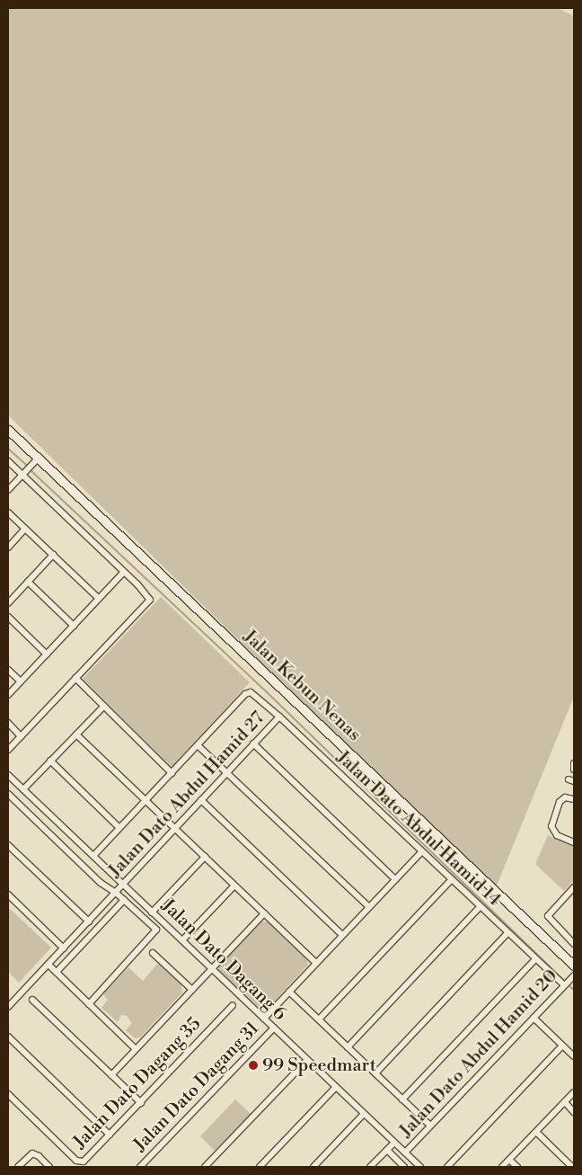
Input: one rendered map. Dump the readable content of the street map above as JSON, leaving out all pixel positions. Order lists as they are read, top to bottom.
{
  "streets": {
    "street": [
      "Jalan Kebun Nenas",
      "Jalan Dato Abdul Hamid 27",
      "Jalan Dato Abdul Hamid 14",
      "Jalan Dato Dagang 6",
      "Jalan Dato Abdul Hamid 20",
      "Jalan Dato Dagang 35",
      "Jalan Dato Dagang 31"
    ]
  },
  "crossings": [
    ["Jalan Dato Abdul Hamid 27", "Jalan Dato Abdul Hamid 14"],
    ["Jalan Dato Abdul Hamid 27", "Jalan Dato Dagang 6"],
    ["Jalan Dato Abdul Hamid 14", "Jalan Dato Abdul Hamid 20"],
    ["Jalan Dato Dagang 6", "Jalan Dato Abdul Hamid 20"],
    ["Jalan Dato Dagang 6", "Jalan Dato Dagang 31"]
  ],
  "places": ["99 Speedmart"]
}
